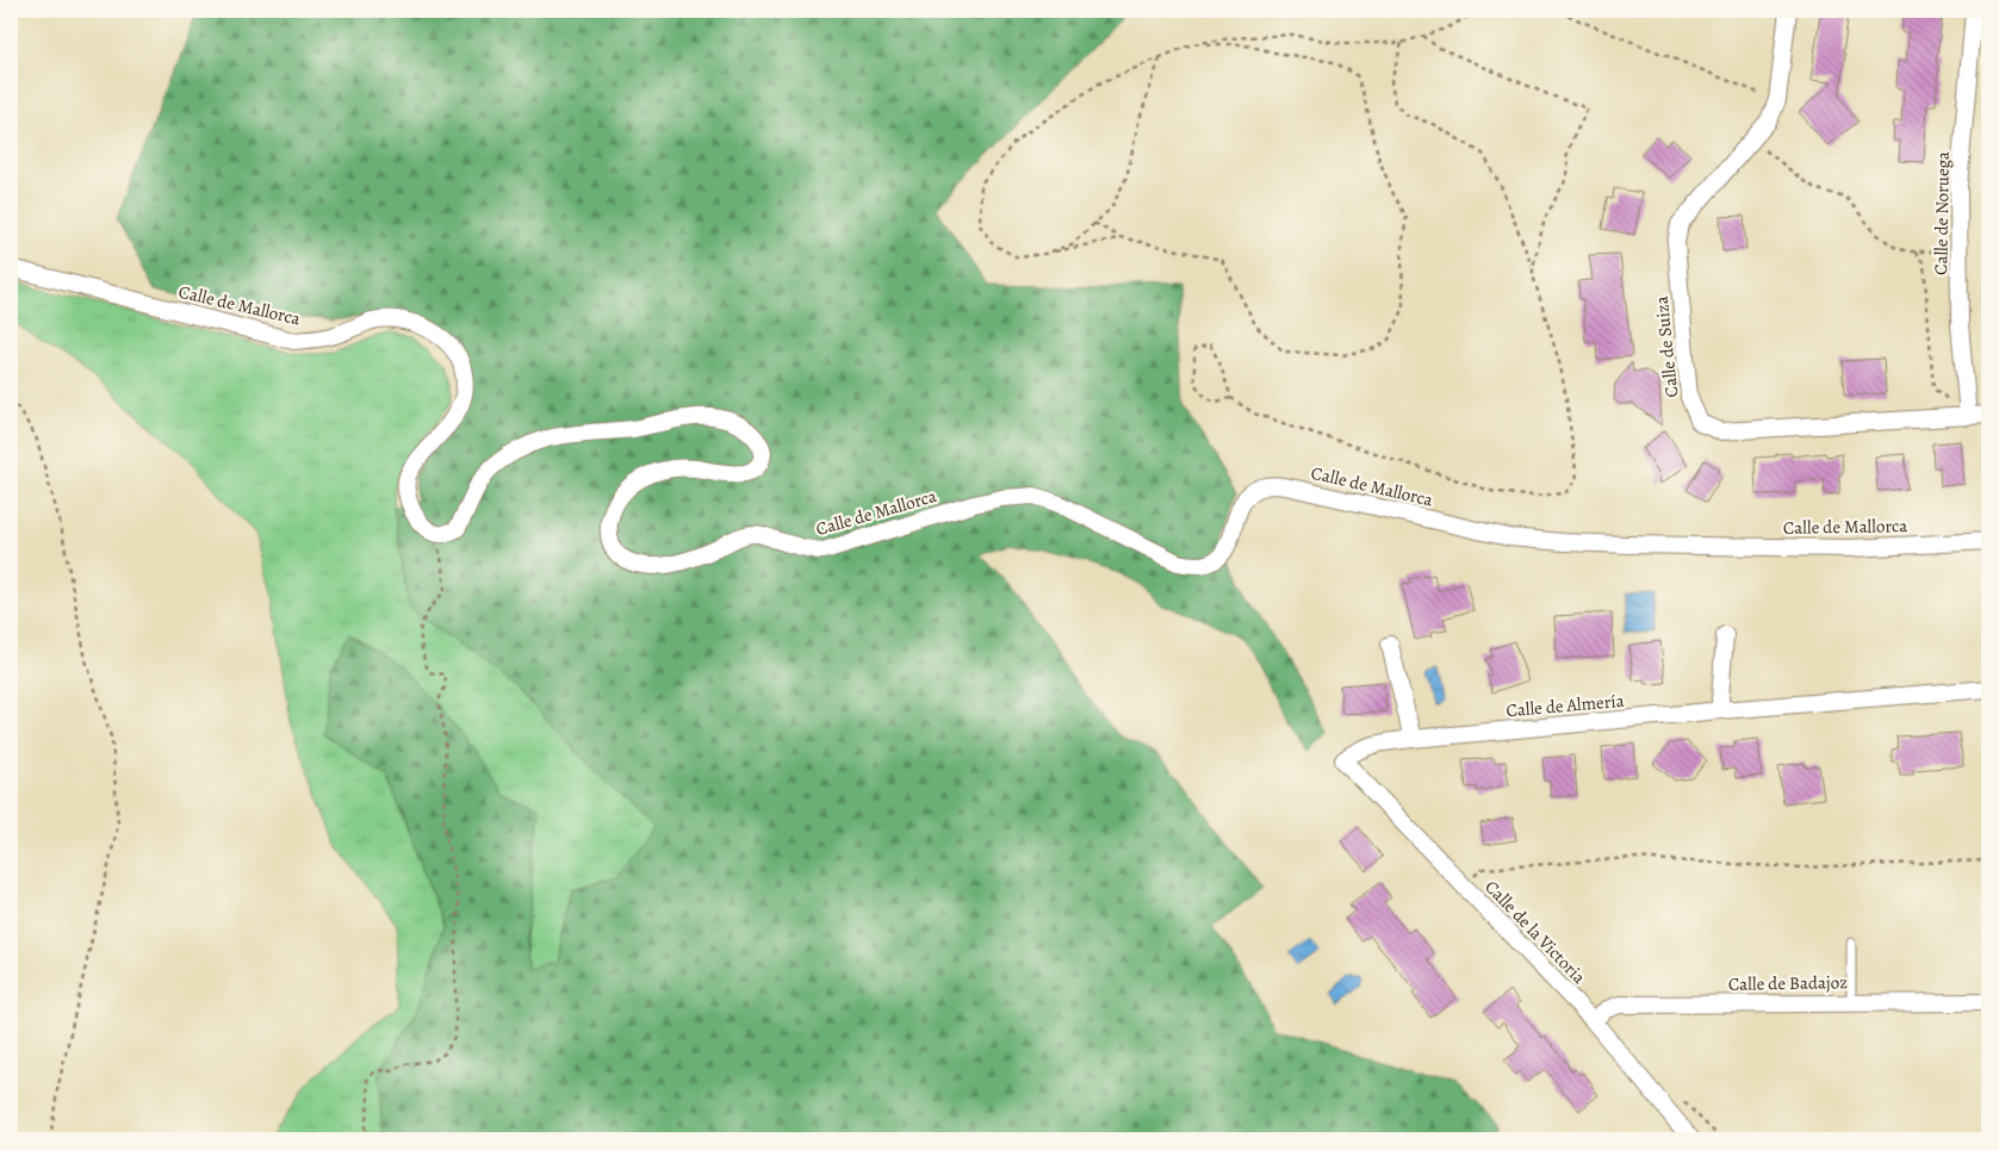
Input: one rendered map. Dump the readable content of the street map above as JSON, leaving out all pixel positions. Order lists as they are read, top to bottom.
{
  "streets": {
    "street": [
      "Calle de Noruega",
      "Calle de Mallorca",
      "Calle de Suiza",
      "Calle de Almería",
      "Calle de la Victoria",
      "Calle de Badajoz"
    ]
  },
  "crossings": [
    ["Calle de Noruega", "Calle de Suiza"],
    ["Calle de Almería", "Calle de la Victoria"],
    ["Calle de la Victoria", "Calle de Badajoz"]
  ]
}
